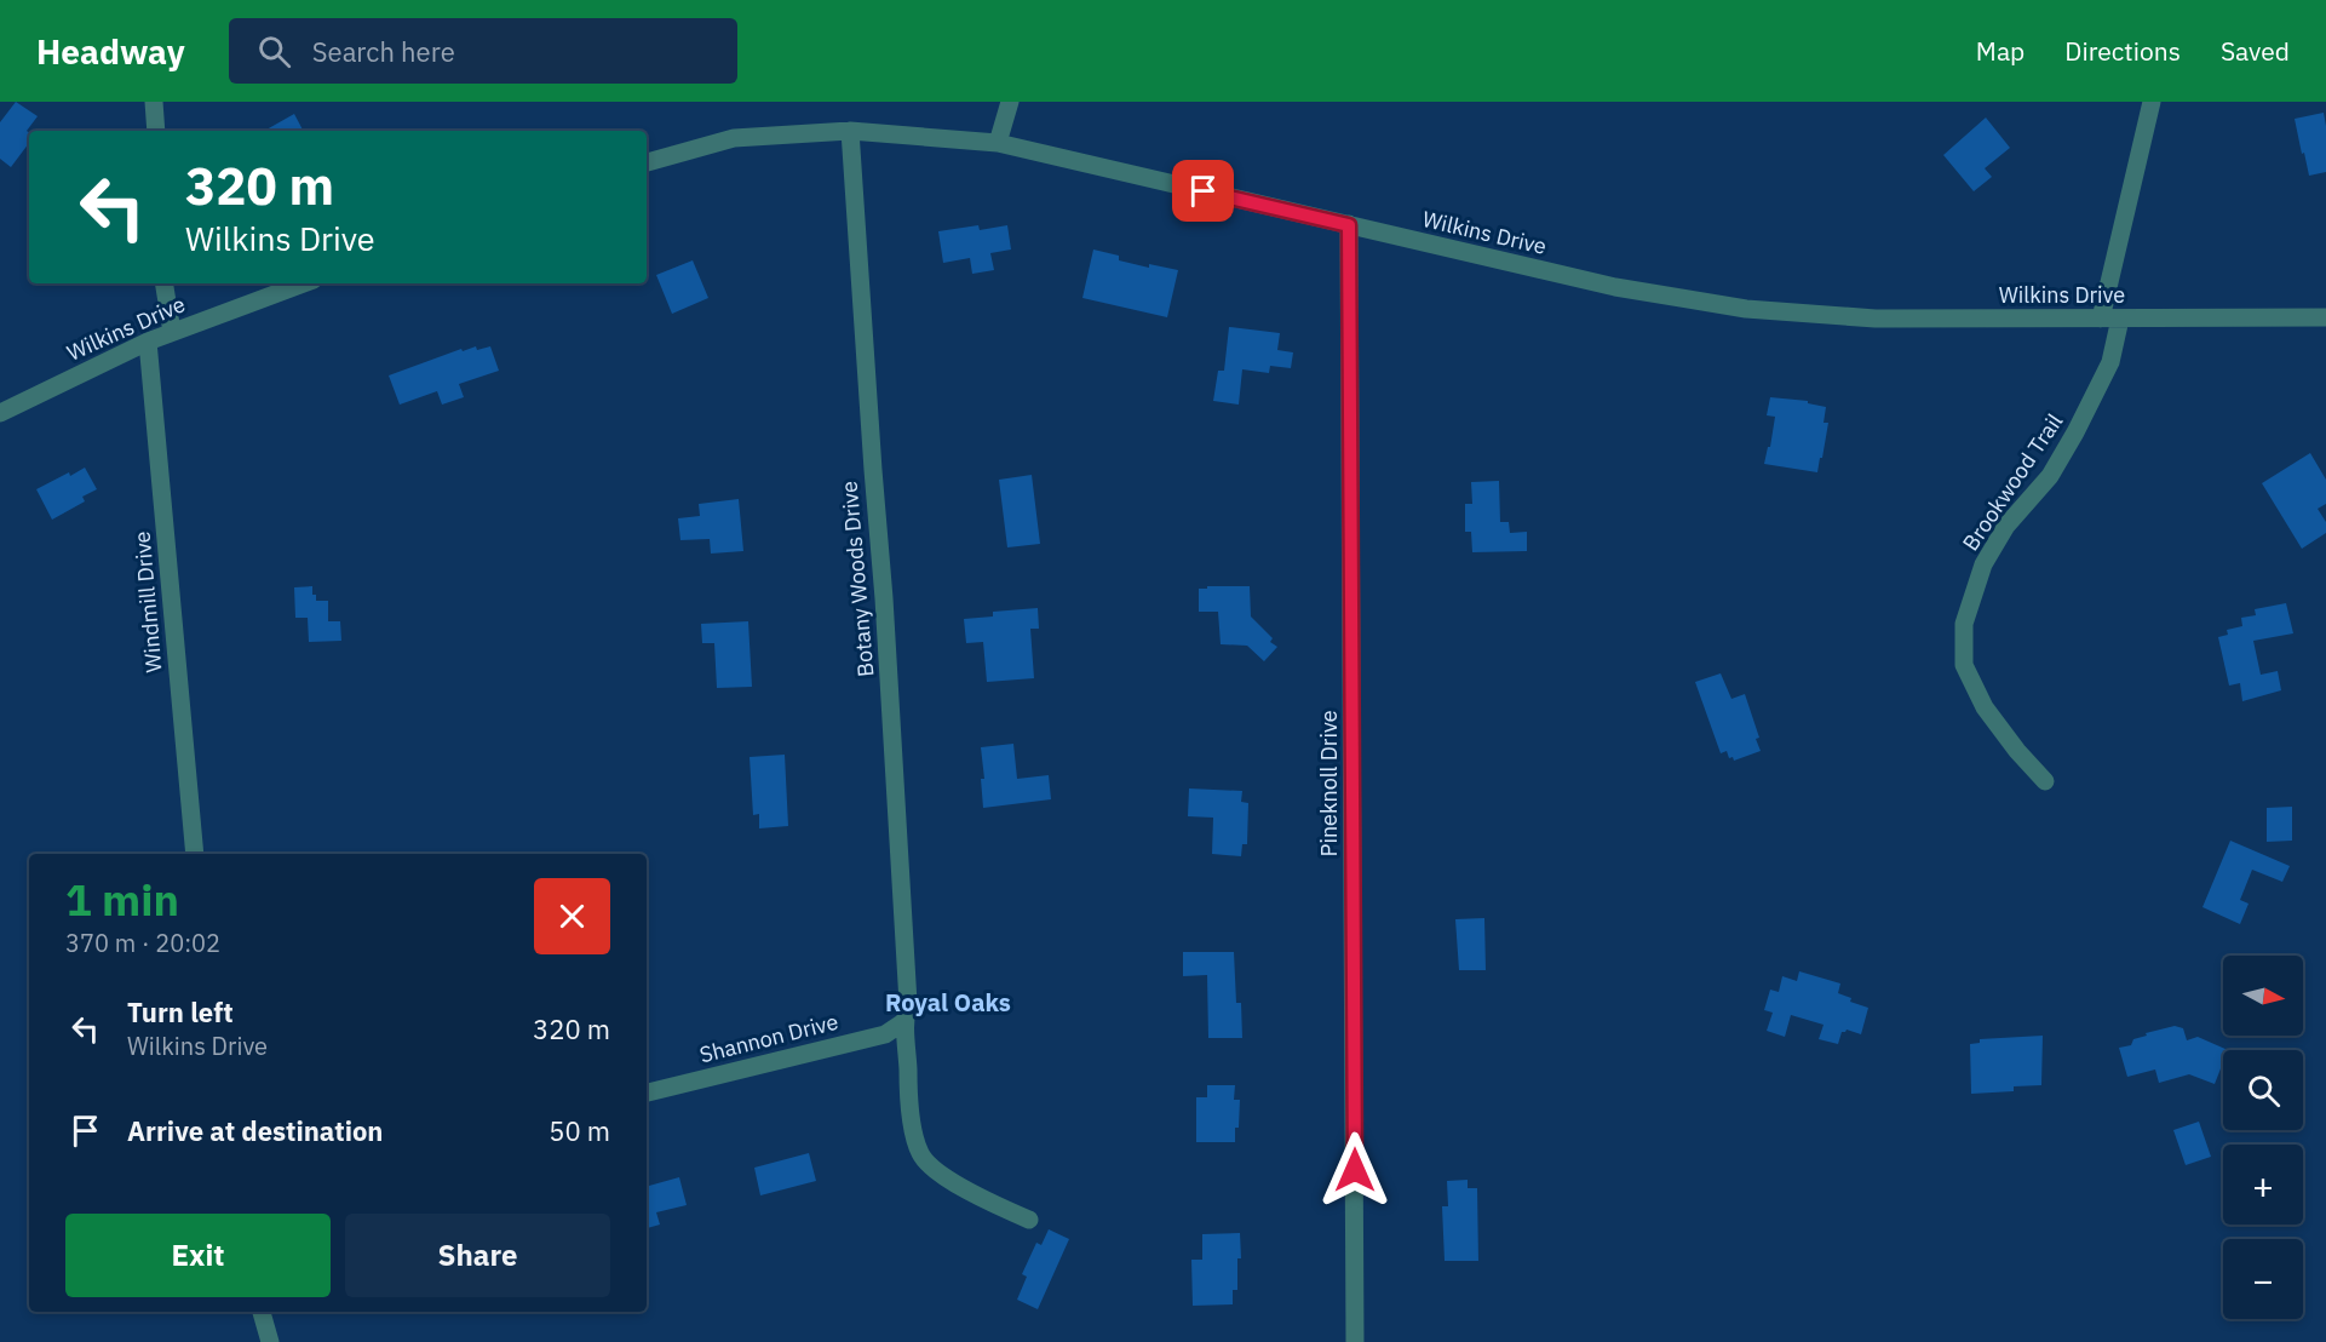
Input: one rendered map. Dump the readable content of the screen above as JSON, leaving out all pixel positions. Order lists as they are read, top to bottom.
{
  "streets": {
    "street": [
      "Wilkins Drive",
      "Brookwood Trail",
      "Botany Woods Drive",
      "Windmill Drive",
      "Pineknoll Drive",
      "Shannon Drive"
    ]
  },
  "crossings": [
    ["Wilkins Drive", "Brookwood Trail"],
    ["Wilkins Drive", "Botany Woods Drive"],
    ["Wilkins Drive", "Windmill Drive"],
    ["Wilkins Drive", "Pineknoll Drive"],
    ["Botany Woods Drive", "Shannon Drive"]
  ],
  "districts": ["Royal Oaks"],
  "north": "right",
  "page": {
    "header": "Headway",
    "search": "Search here",
    "nav": ["Map", "Directions", "Saved"],
    "turn": ["320 m", "Wilkins Drive"],
    "heading": ["1 min", "370 m · 20:02"],
    "map_buttons": ["+", "−"],
    "list": [
      {
        "name": "Turn left",
        "note": "Wilkins Drive",
        "value": "320 m"
      },
      {
        "name": "Arrive at destination",
        "value": "50 m"
      }
    ],
    "buttons": ["Exit", "Share"]
  }
}
